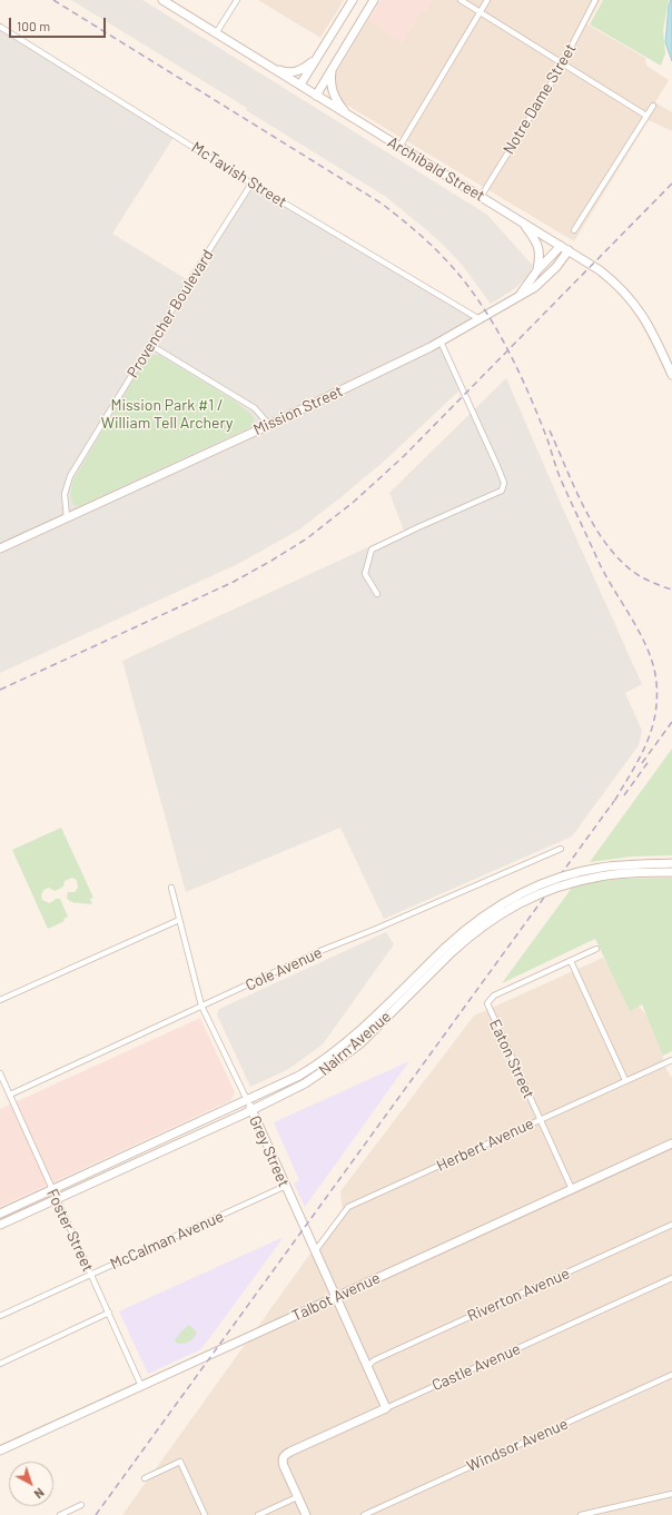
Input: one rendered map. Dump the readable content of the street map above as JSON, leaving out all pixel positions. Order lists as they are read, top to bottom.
{
  "streets": {
    "main road": [
      "Archibald Street",
      "Mission Street",
      "Nairn Avenue",
      "Grey Street",
      "Talbot Avenue",
      "Castle Avenue"
    ],
    "street": [
      "Notre Dame Street",
      "McTavish Street",
      "Provencher Boulevard",
      "Cole Avenue",
      "Eaton Street",
      "Herbert Avenue",
      "Foster Street",
      "McCalman Avenue",
      "Riverton Avenue",
      "Windsor Avenue"
    ]
  },
  "crossings": [
    ["Notre Dame Street", "Archibald Street"],
    ["Archibald Street", "Mission Street"],
    ["McTavish Street", "Provencher Boulevard"],
    ["McTavish Street", "Mission Street"],
    ["Provencher Boulevard", "Mission Street"],
    ["Cole Avenue", "Grey Street"],
    ["Cole Avenue", "Foster Street"],
    ["Nairn Avenue", "Grey Street"],
    ["Nairn Avenue", "Foster Street"],
    ["Eaton Street", "Herbert Avenue"],
    ["Eaton Street", "Talbot Avenue"],
    ["Herbert Avenue", "Grey Street"],
    ["Grey Street", "McCalman Avenue"],
    ["Grey Street", "Riverton Avenue"],
    ["Grey Street", "Talbot Avenue"],
    ["Grey Street", "Castle Avenue"],
    ["Foster Street", "McCalman Avenue"],
    ["Foster Street", "Talbot Avenue"]
  ],
  "parks": ["Mission Park #1 / William Tell Archery"],
  "scale_bar": "100 m",
  "north": "bottom right"
}
